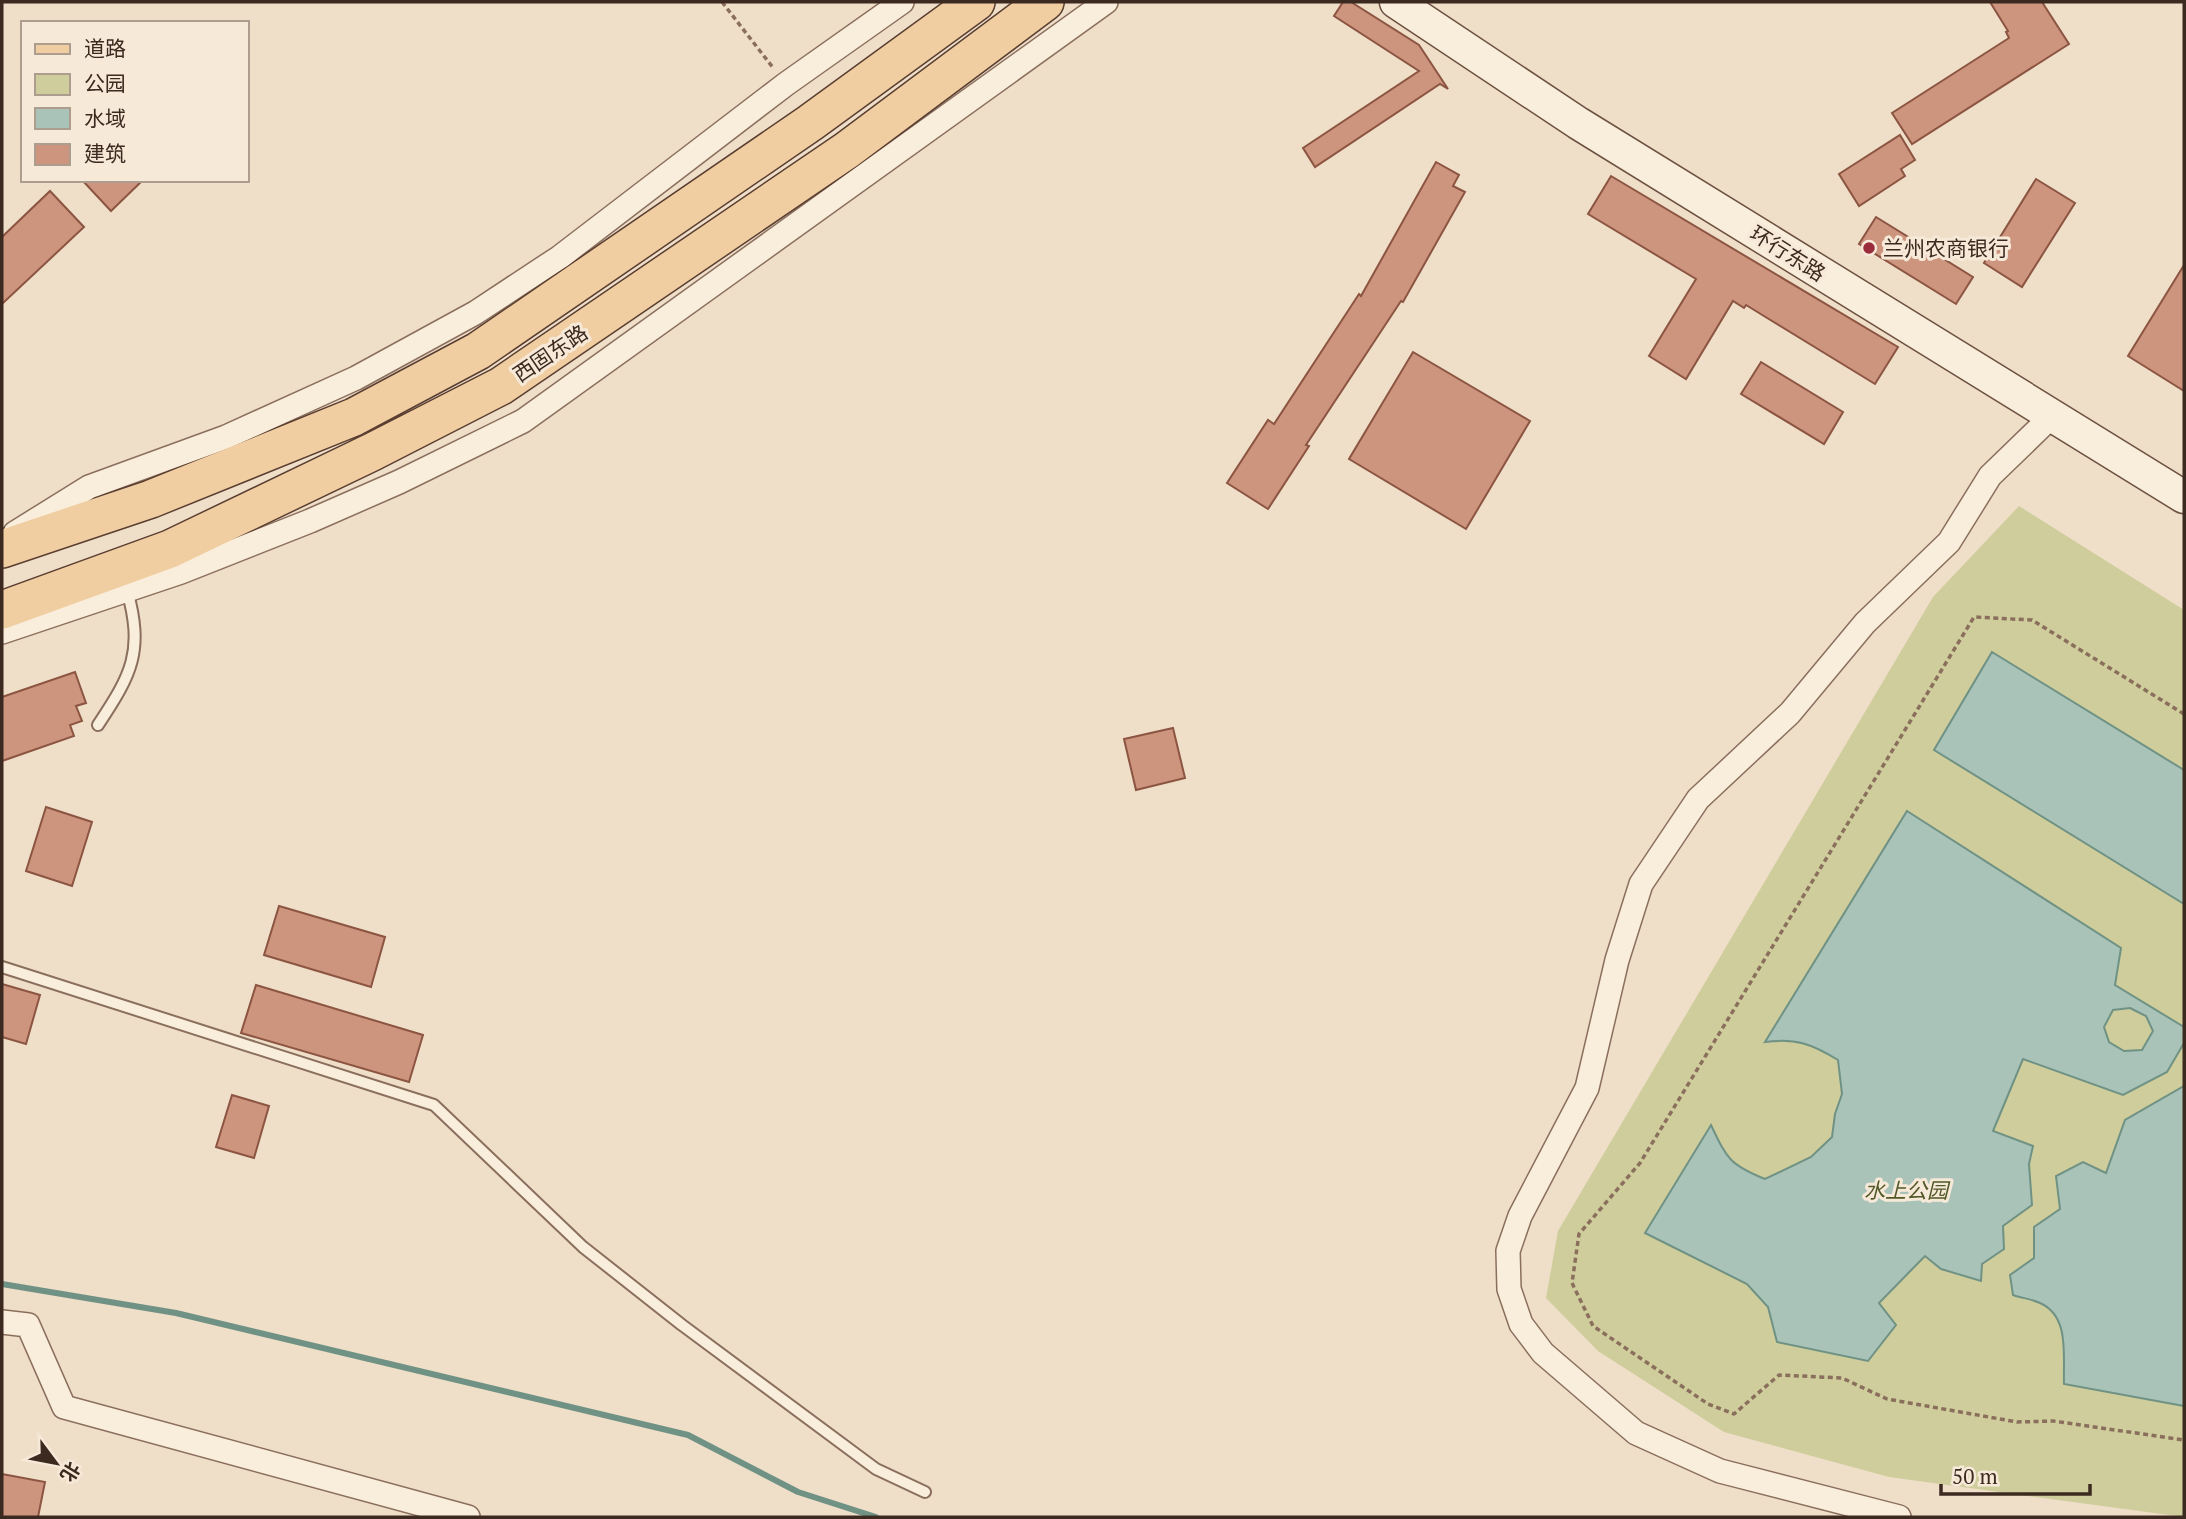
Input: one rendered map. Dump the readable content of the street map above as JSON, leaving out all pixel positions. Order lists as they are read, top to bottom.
{
  "streets": {
    "main road": ["西固东路"],
    "street": ["环行东路"]
  },
  "parks": ["水上公园"],
  "places": ["兰州农商银行"],
  "legend": [
    "道路",
    "公园",
    "水域",
    "建筑"
  ],
  "scale_bar": "50 m",
  "north": "bottom right"
}
